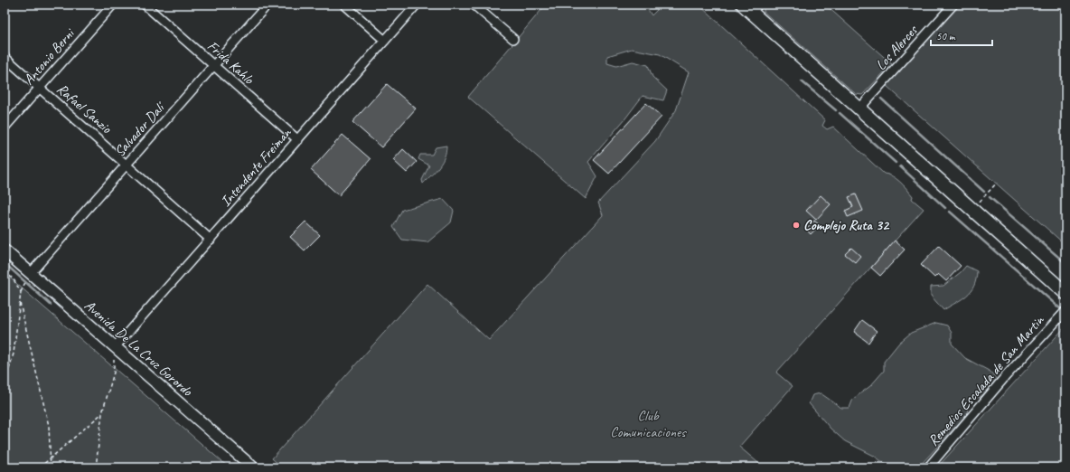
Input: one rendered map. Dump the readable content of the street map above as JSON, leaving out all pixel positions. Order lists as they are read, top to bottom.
{
  "streets": {
    "main road": ["Avenida De La Cruz Gorordo"],
    "street": [
      "Los Alerces",
      "Antonio Berni",
      "Frida Kahlo",
      "Rafael Sanzio",
      "Salvador Dalí",
      "Intendente Freiman",
      "Remedios Escalada de San Martin"
    ]
  },
  "crossings": [
    ["Antonio Berni", "Rafael Sanzio"],
    ["Frida Kahlo", "Salvador Dalí"],
    ["Frida Kahlo", "Intendente Freiman"],
    ["Rafael Sanzio", "Salvador Dalí"],
    ["Rafael Sanzio", "Intendente Freiman"],
    ["Salvador Dalí", "Avenida De La Cruz Gorordo"],
    ["Intendente Freiman", "Avenida De La Cruz Gorordo"]
  ],
  "parks": ["Club Comunicaciones"],
  "places": ["Complejo Ruta 32"],
  "scale_bar": "50 m"
}
